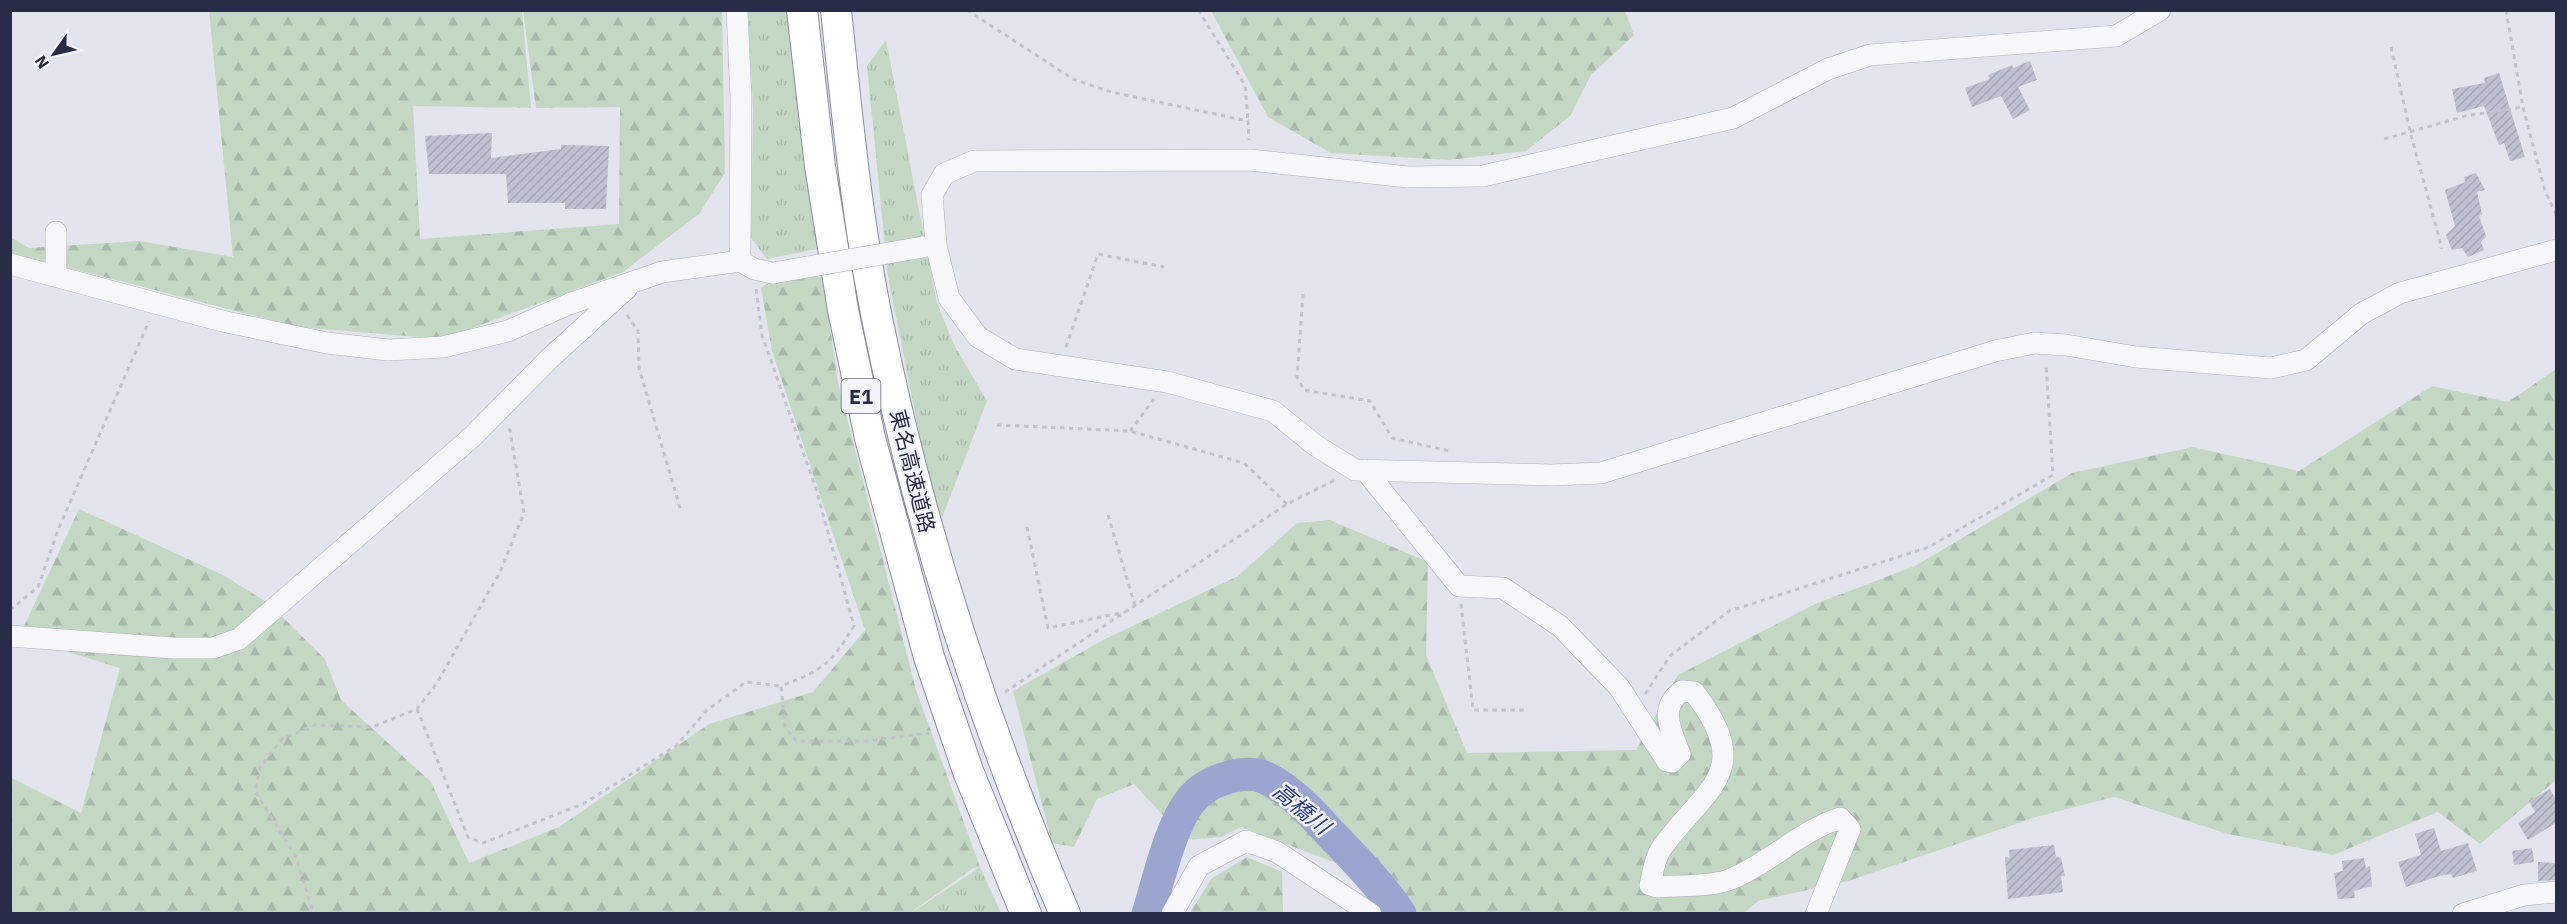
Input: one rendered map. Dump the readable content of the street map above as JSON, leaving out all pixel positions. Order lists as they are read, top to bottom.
{
  "streets": {
    "highway": ["E1", "東名高速道路"]
  },
  "water": ["高橋川"],
  "north": "bottom left"
}
